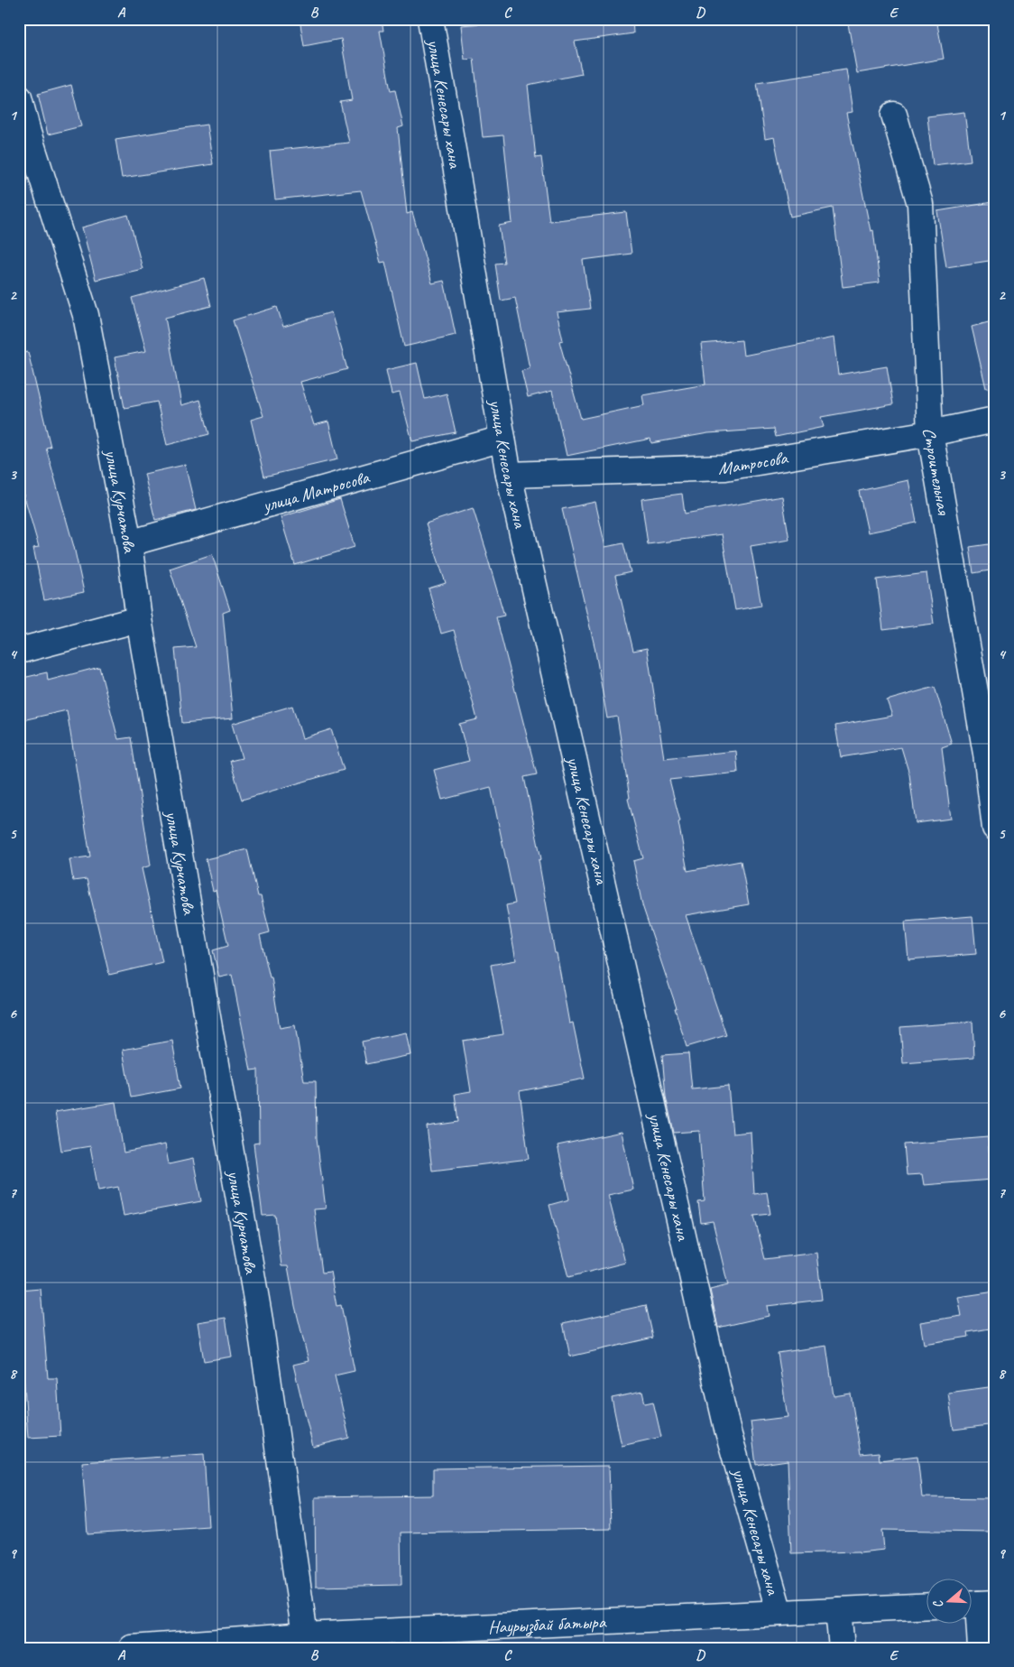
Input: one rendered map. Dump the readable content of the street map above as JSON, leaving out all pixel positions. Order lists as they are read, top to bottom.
{
  "streets": {
    "street": [
      "улица Кенесары хана",
      "Матросова",
      "Строительная",
      "улица Матросова",
      "улица Курчатова",
      "Наурызбай батыра"
    ]
  },
  "crossings": [
    ["улица Кенесары хана", "Матросова"],
    ["улица Кенесары хана", "улица Матросова"],
    ["улица Кенесары хана", "Наурызбай батыра"],
    ["Матросова", "Строительная"],
    ["улица Матросова", "улица Курчатова"],
    ["улица Курчатова", "Наурызбай батыра"]
  ],
  "north": "left",
  "grid": {
    "columns": [
      "A",
      "B",
      "C",
      "D",
      "E"
    ],
    "rows": [
      "1",
      "2",
      "3",
      "4",
      "5",
      "6",
      "7",
      "8",
      "9"
    ]
  }
}
